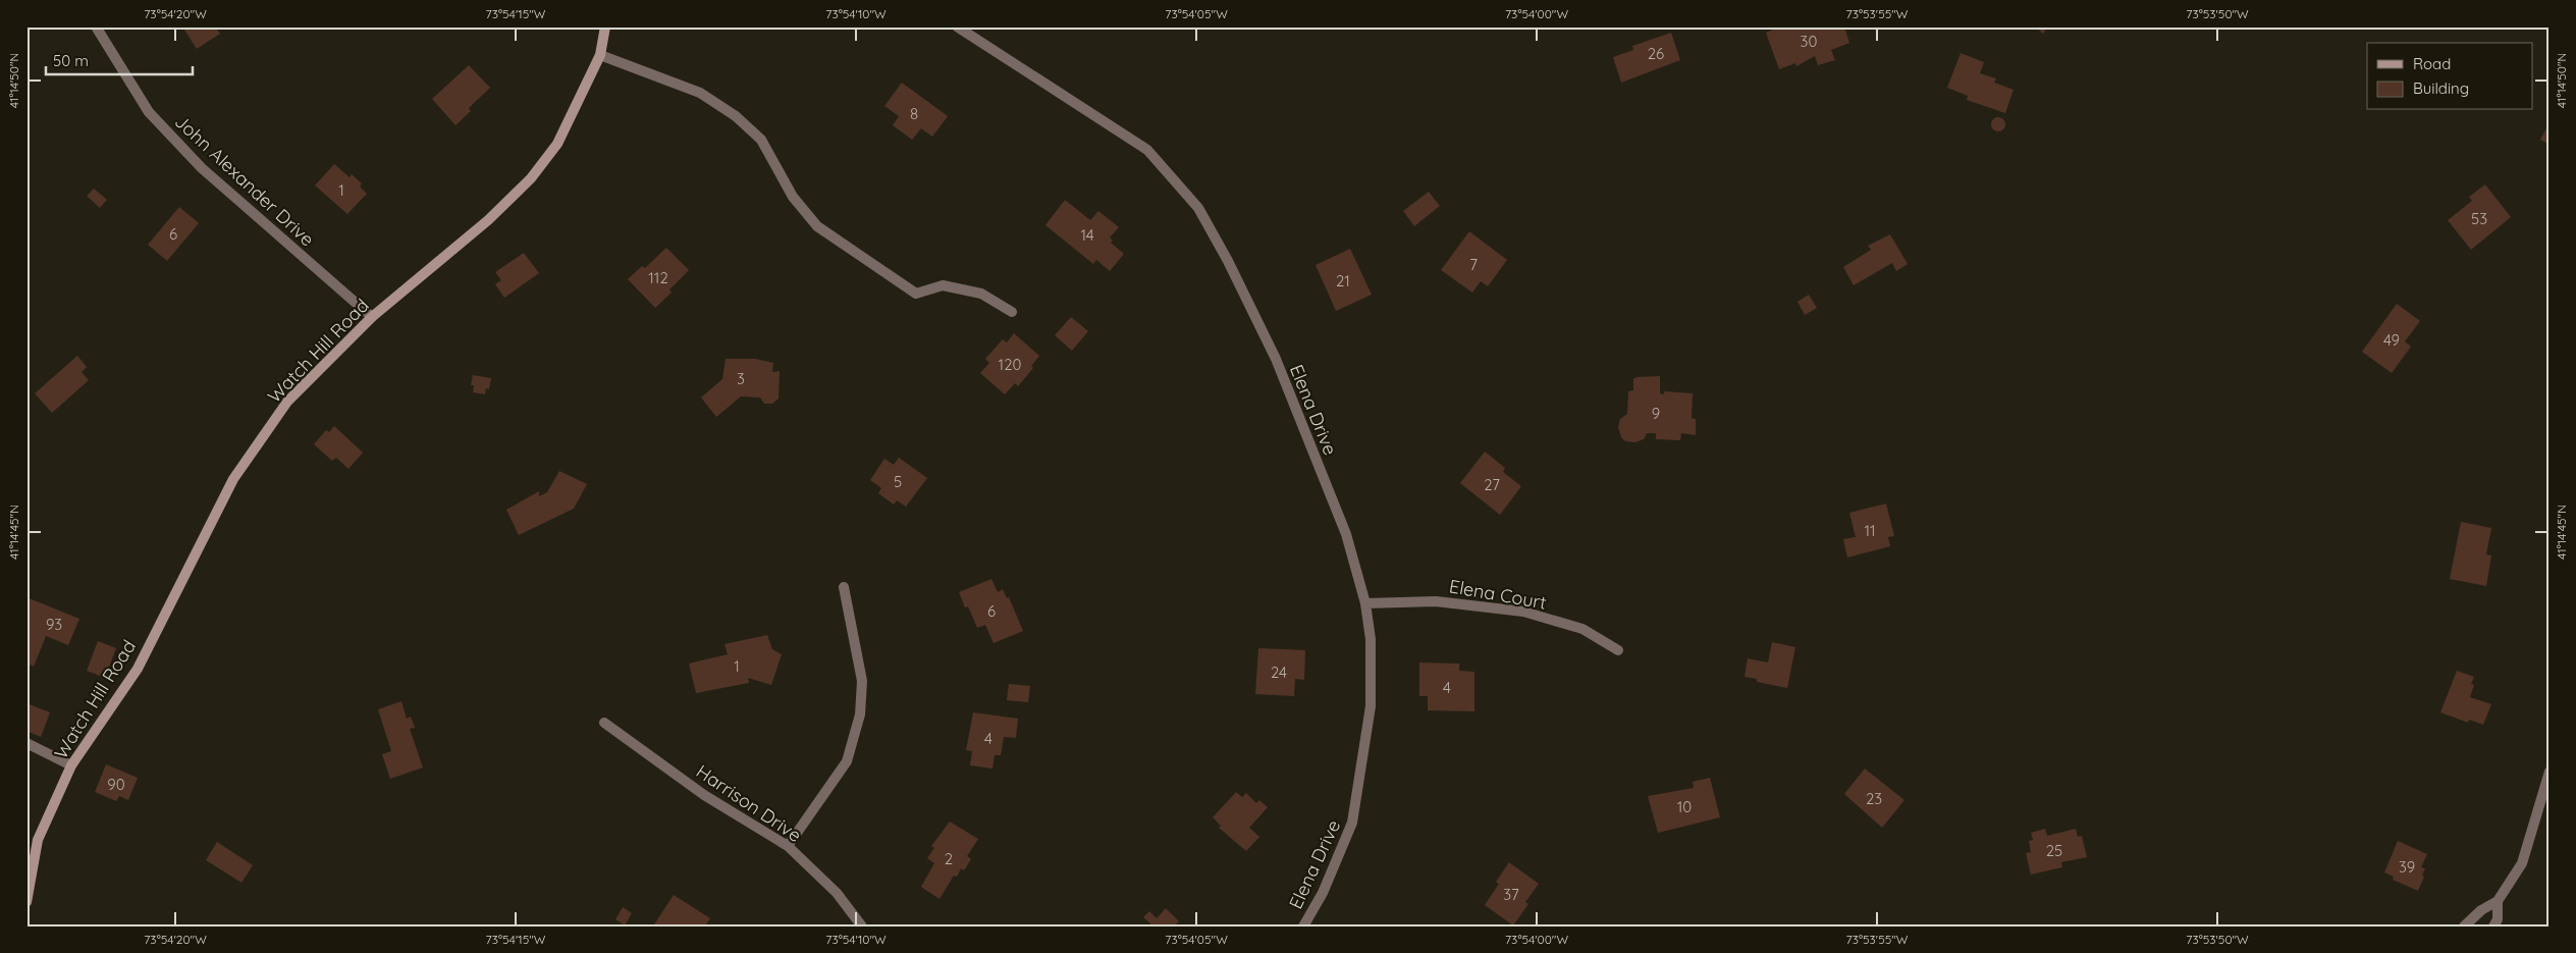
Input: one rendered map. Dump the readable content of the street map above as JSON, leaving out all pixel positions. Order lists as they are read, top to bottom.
{
  "streets": {
    "street": [
      "John Alexander Drive",
      "Watch Hill Road",
      "Elena Drive",
      "Elena Court",
      "Harrison Drive"
    ]
  },
  "crossings": [
    ["John Alexander Drive", "Watch Hill Road"],
    ["Elena Drive", "Elena Court"]
  ],
  "house_numbers": [
    "30",
    "26",
    "8",
    "1",
    "53",
    "6",
    "14",
    "7",
    "112",
    "21",
    "49",
    "120",
    "3",
    "9",
    "5",
    "27",
    "11",
    "6",
    "93",
    "1",
    "24",
    "4",
    "4",
    "90",
    "23",
    "10",
    "25",
    "2",
    "39",
    "37"
  ],
  "legend": ["Road", "Building"],
  "scale_bar": "50 m",
  "coordinates": [
    "73°54'20\"W",
    "73°54'15\"W",
    "73°54'10\"W",
    "73°54'05\"W",
    "73°54'00\"W",
    "73°53'55\"W",
    "73°53'50\"W",
    "41°14'50\"N",
    "41°14'45\"N"
  ]
}
